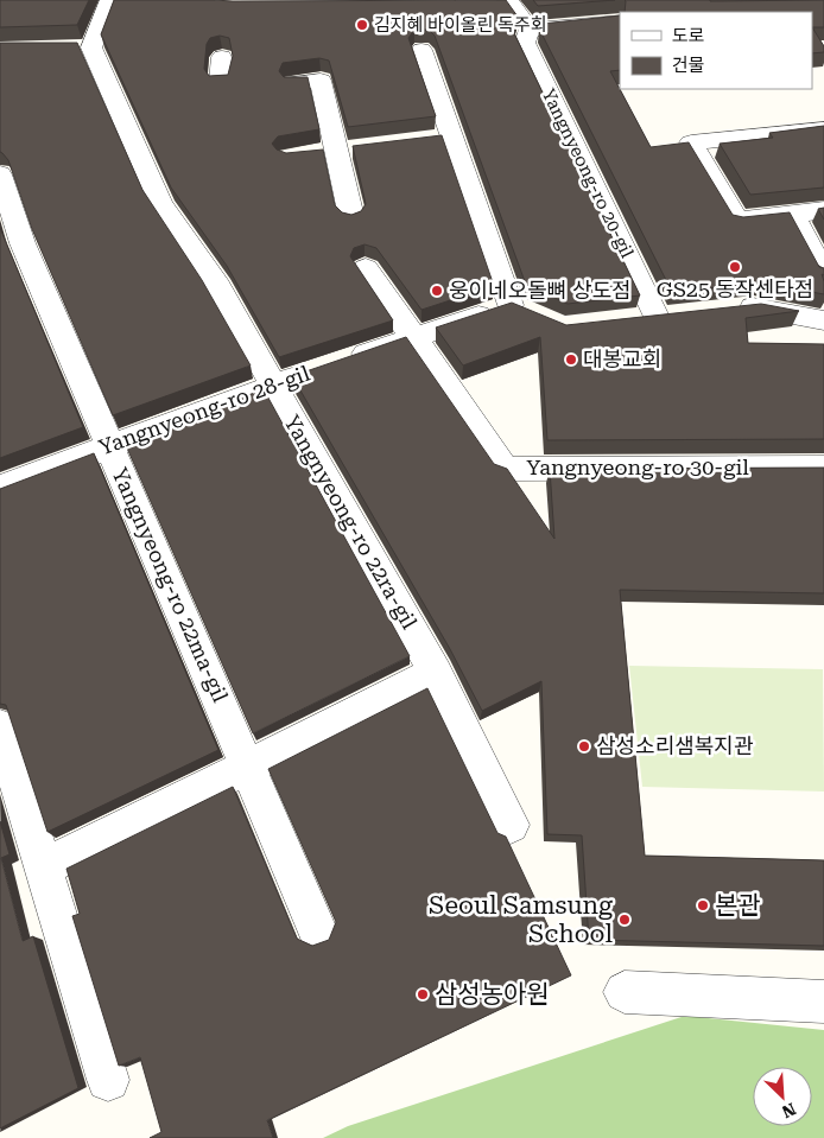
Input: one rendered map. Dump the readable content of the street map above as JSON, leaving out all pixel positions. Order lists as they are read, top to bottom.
{
  "streets": {
    "street": [
      "Yangnyeong-ro 20-gil",
      "Yangnyeong-ro 28-gil",
      "Yangnyeong-ro 30-gil",
      "Yangnyeong-ro 22ra-gil",
      "Yangnyeong-ro 22ma-gil"
    ]
  },
  "crossings": [
    ["Yangnyeong-ro 28-gil", "Yangnyeong-ro 30-gil"],
    ["Yangnyeong-ro 28-gil", "Yangnyeong-ro 22ra-gil"],
    ["Yangnyeong-ro 28-gil", "Yangnyeong-ro 22ma-gil"]
  ],
  "places": [
    "김지혜 바이올린 독주회",
    "GS25 동작센타점",
    "웅이네오돌뼈 상도점",
    "대봉교회",
    "삼성소리샘복지관",
    "본관",
    "Seoul Samsung School",
    "삼성농아원"
  ],
  "legend": ["도로", "건물"],
  "north": "bottom right"
}
